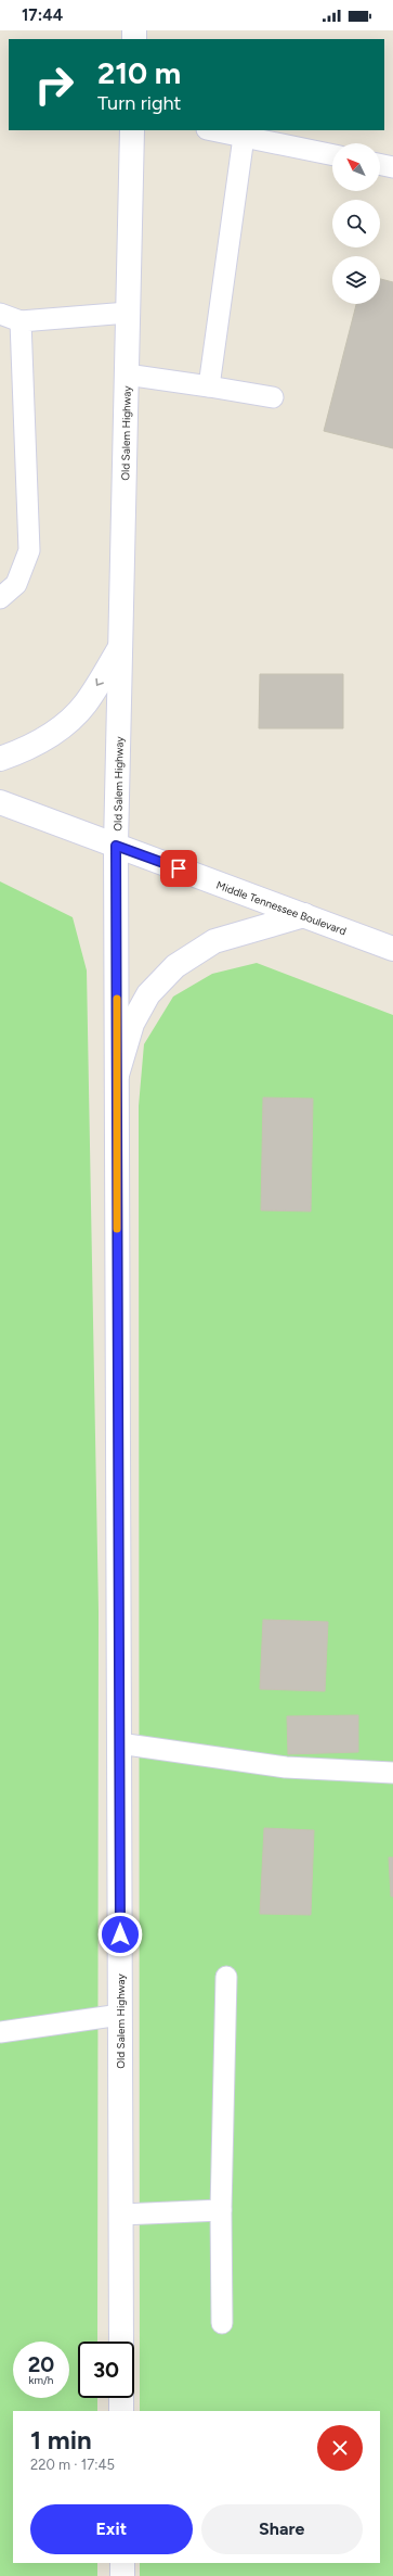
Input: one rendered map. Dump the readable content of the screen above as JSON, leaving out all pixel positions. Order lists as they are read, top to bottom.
{
  "streets": {
    "street": ["Old Salem Highway", "Middle Tennessee Boulevard"]
  },
  "crossings": [
    ["Old Salem Highway", "Middle Tennessee Boulevard"]
  ],
  "north": "top left",
  "page": {
    "status": "17:44",
    "turn": ["210 m", "Turn right"],
    "speed": "20 km/h",
    "limit": "30",
    "heading": ["1 min", "220 m · 17:45"],
    "buttons": ["Exit", "Share"]
  }
}
